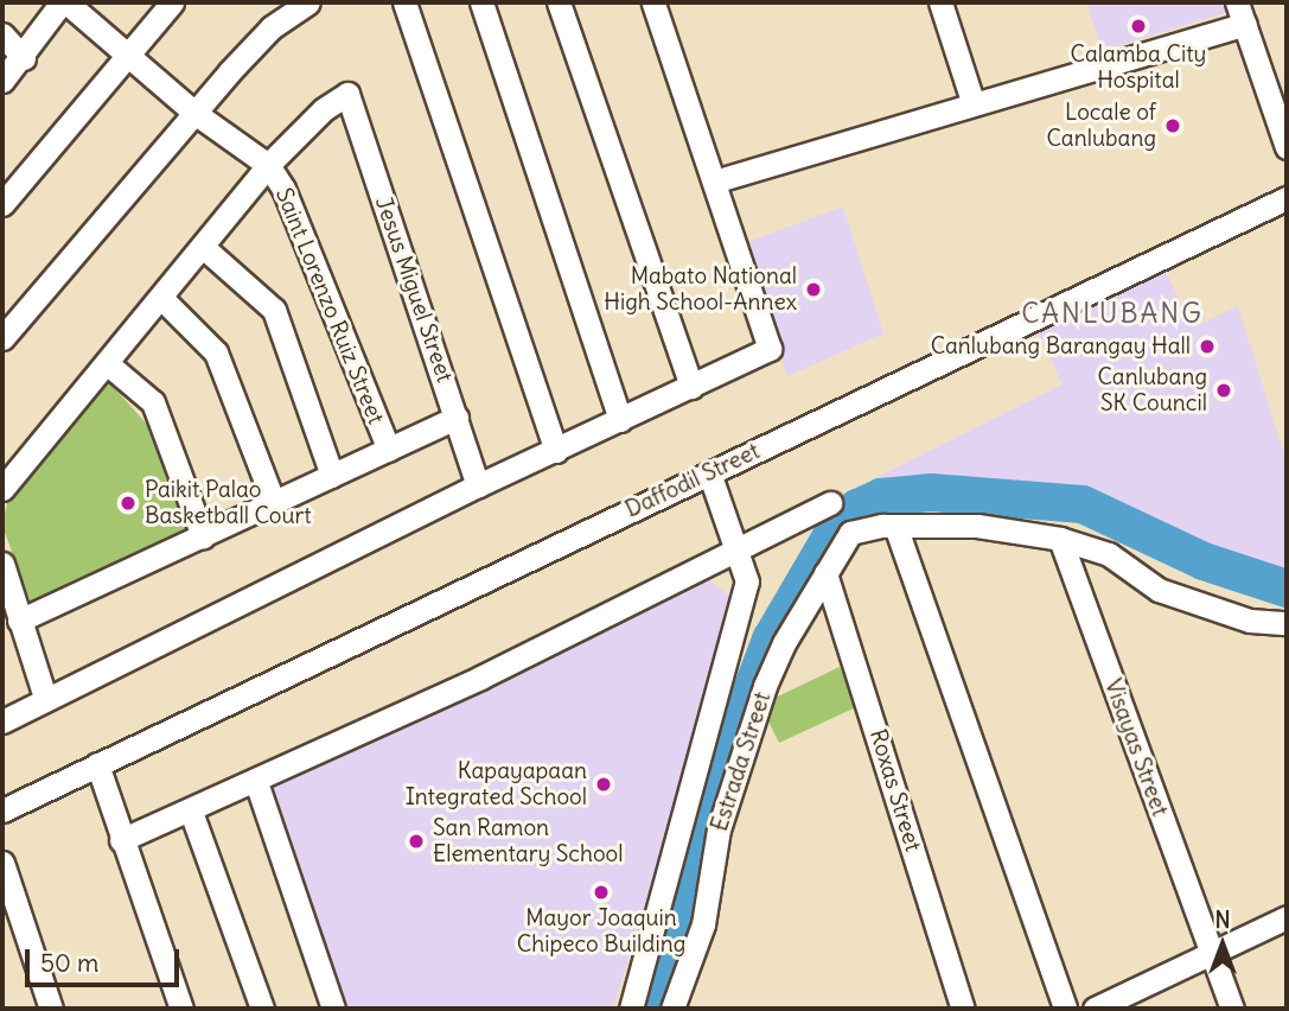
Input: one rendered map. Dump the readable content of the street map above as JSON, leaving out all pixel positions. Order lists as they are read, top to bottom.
{
  "streets": {
    "street": [
      "Jesus Miguel Street",
      "Saint Lorenzo Ruiz Street",
      "Daffodil Street",
      "Visayas Street",
      "Estrada Street",
      "Roxas Street"
    ]
  },
  "crossings": [
    ["Jesus Miguel Street", "Saint Lorenzo Ruiz Street"],
    ["Visayas Street", "Estrada Street"],
    ["Estrada Street", "Roxas Street"]
  ],
  "districts": ["CANLUBANG"],
  "places": [
    "Calamba City Hospital",
    "Locale of Canlubang",
    "Mabato National High School-Annex",
    "Canlubang Barangay Hall",
    "Canlubang SK Council",
    "Paikit Palao Basketball Court",
    "Kapayapaan Integrated School",
    "San Ramon Elementary School",
    "Mayor Joaquin Chipeco Building"
  ],
  "scale_bar": "50 m",
  "north": "top"
}
